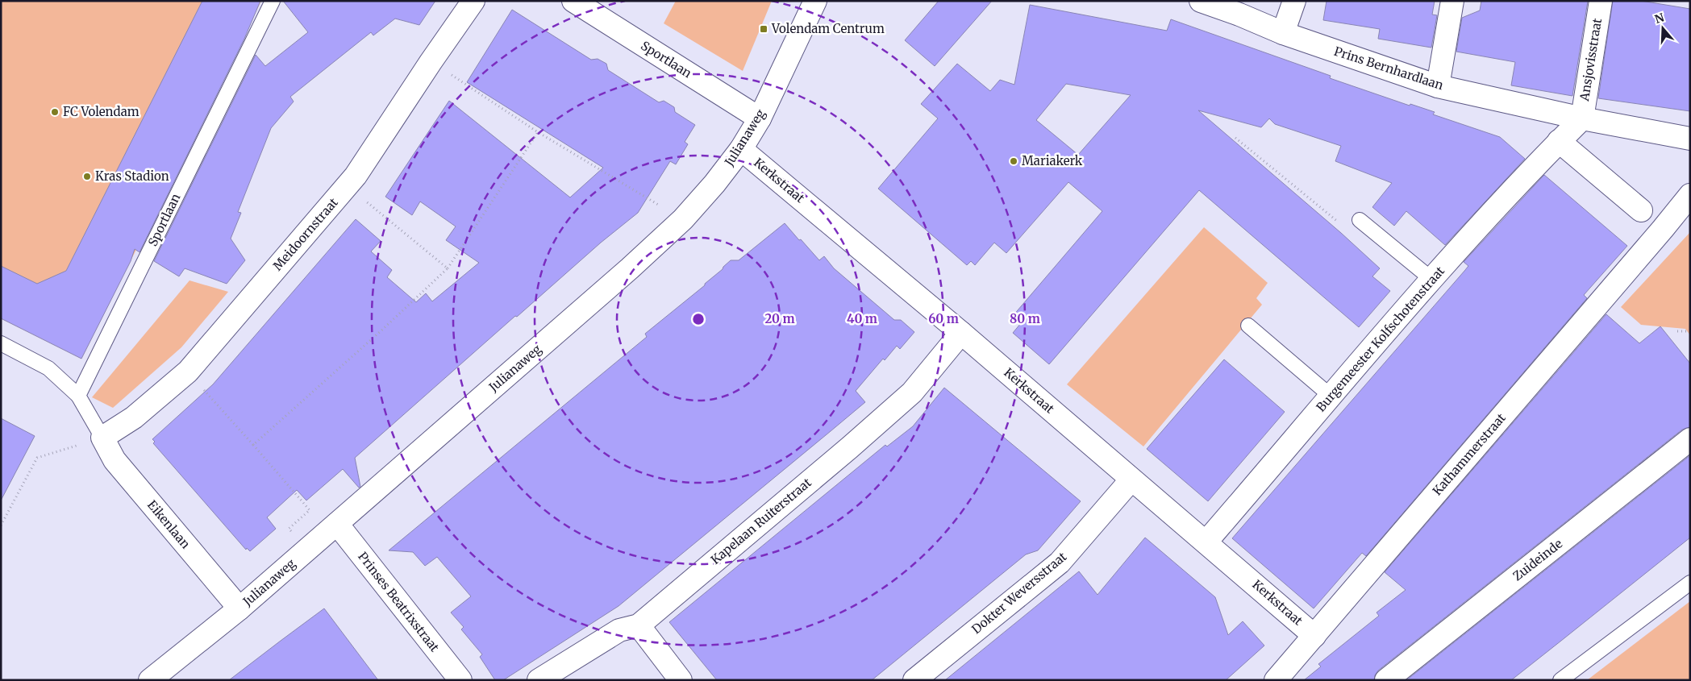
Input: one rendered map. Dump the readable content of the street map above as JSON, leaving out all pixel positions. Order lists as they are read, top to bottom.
{
  "streets": {
    "street": [
      "Sportlaan",
      "Ansjovisstraat",
      "Prins Bernhardlaan",
      "Julianaweg",
      "Kerkstraat",
      "Meidoornstraat",
      "Burgemeester Kolfschotenstraat",
      "Kathammerstraat",
      "Kapelaan Ruiterstraat",
      "Eikenlaan",
      "Zuideinde",
      "Dokter Weversstraat",
      "Prinses Beatrixstraat"
    ]
  },
  "crossings": [
    ["Sportlaan", "Julianaweg"],
    ["Ansjovisstraat", "Prins Bernhardlaan"],
    ["Ansjovisstraat", "Burgemeester Kolfschotenstraat"],
    ["Prins Bernhardlaan", "Burgemeester Kolfschotenstraat"],
    ["Julianaweg", "Kerkstraat"],
    ["Julianaweg", "Eikenlaan"],
    ["Julianaweg", "Prinses Beatrixstraat"],
    ["Kerkstraat", "Burgemeester Kolfschotenstraat"],
    ["Kerkstraat", "Kathammerstraat"],
    ["Kerkstraat", "Kapelaan Ruiterstraat"],
    ["Kerkstraat", "Dokter Weversstraat"],
    ["Meidoornstraat", "Eikenlaan"]
  ],
  "places": {
    "transit": ["Volendam Centrum"],
    "other": ["FC Volendam", "Mariakerk", "Kras Stadion"]
  },
  "north": "top",
  "rings": [
    "20 m",
    "40 m",
    "60 m",
    "80 m"
  ]
}
